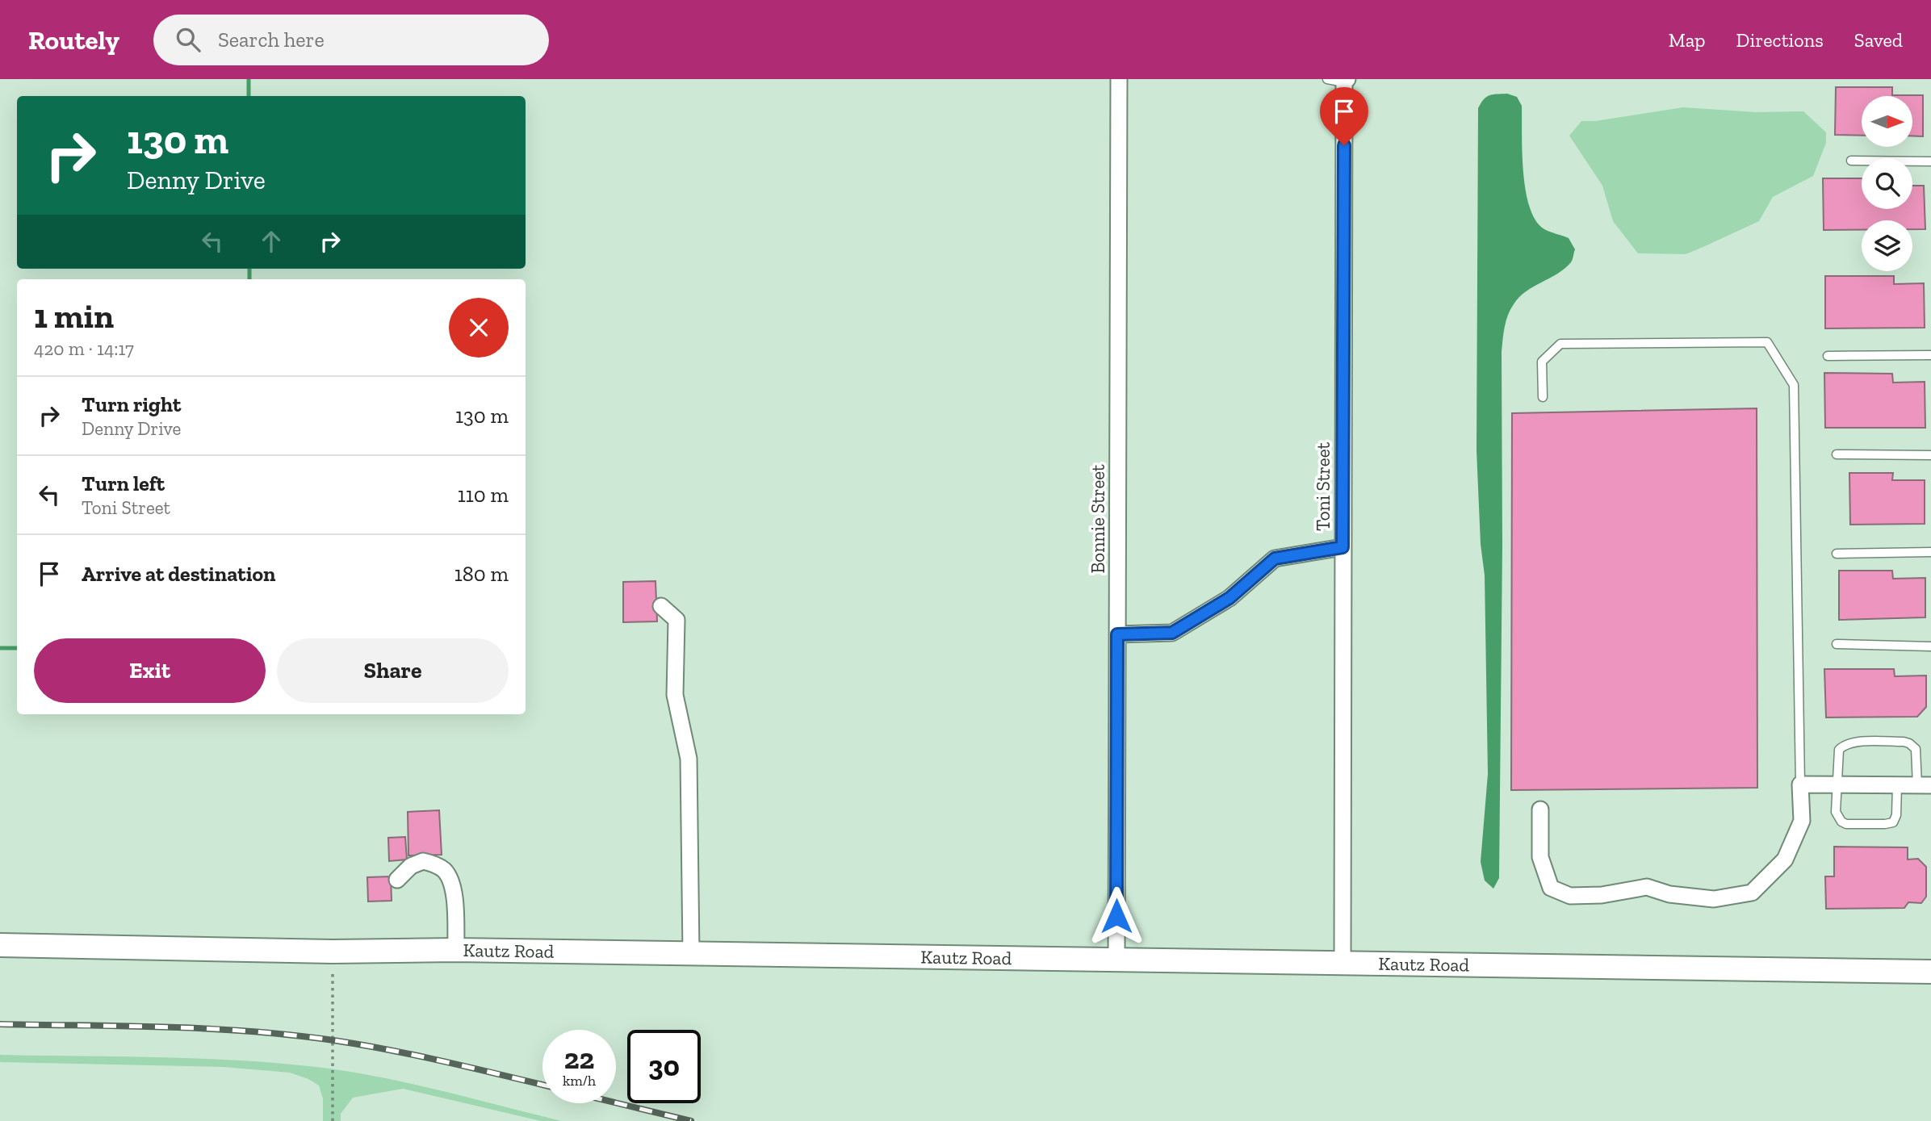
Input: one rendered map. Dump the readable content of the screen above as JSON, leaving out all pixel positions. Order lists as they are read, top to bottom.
{
  "streets": {
    "street": ["Toni Street", "Bonnie Street", "Kautz Road"]
  },
  "crossings": [
    ["Toni Street", "Kautz Road"],
    ["Bonnie Street", "Kautz Road"]
  ],
  "north": "right",
  "page": {
    "header": "Routely",
    "search": "Search here",
    "nav": ["Map", "Directions", "Saved"],
    "turn": ["130 m", "Denny Drive"],
    "heading": ["1 min", "420 m · 14:17"],
    "list": [
      {
        "name": "Turn right",
        "note": "Denny Drive",
        "value": "130 m"
      },
      {
        "name": "Turn left",
        "note": "Toni Street",
        "value": "110 m"
      },
      {
        "name": "Arrive at destination",
        "value": "180 m"
      }
    ],
    "buttons": ["Exit", "Share"],
    "speed": "22 km/h",
    "limit": "30"
  }
}
